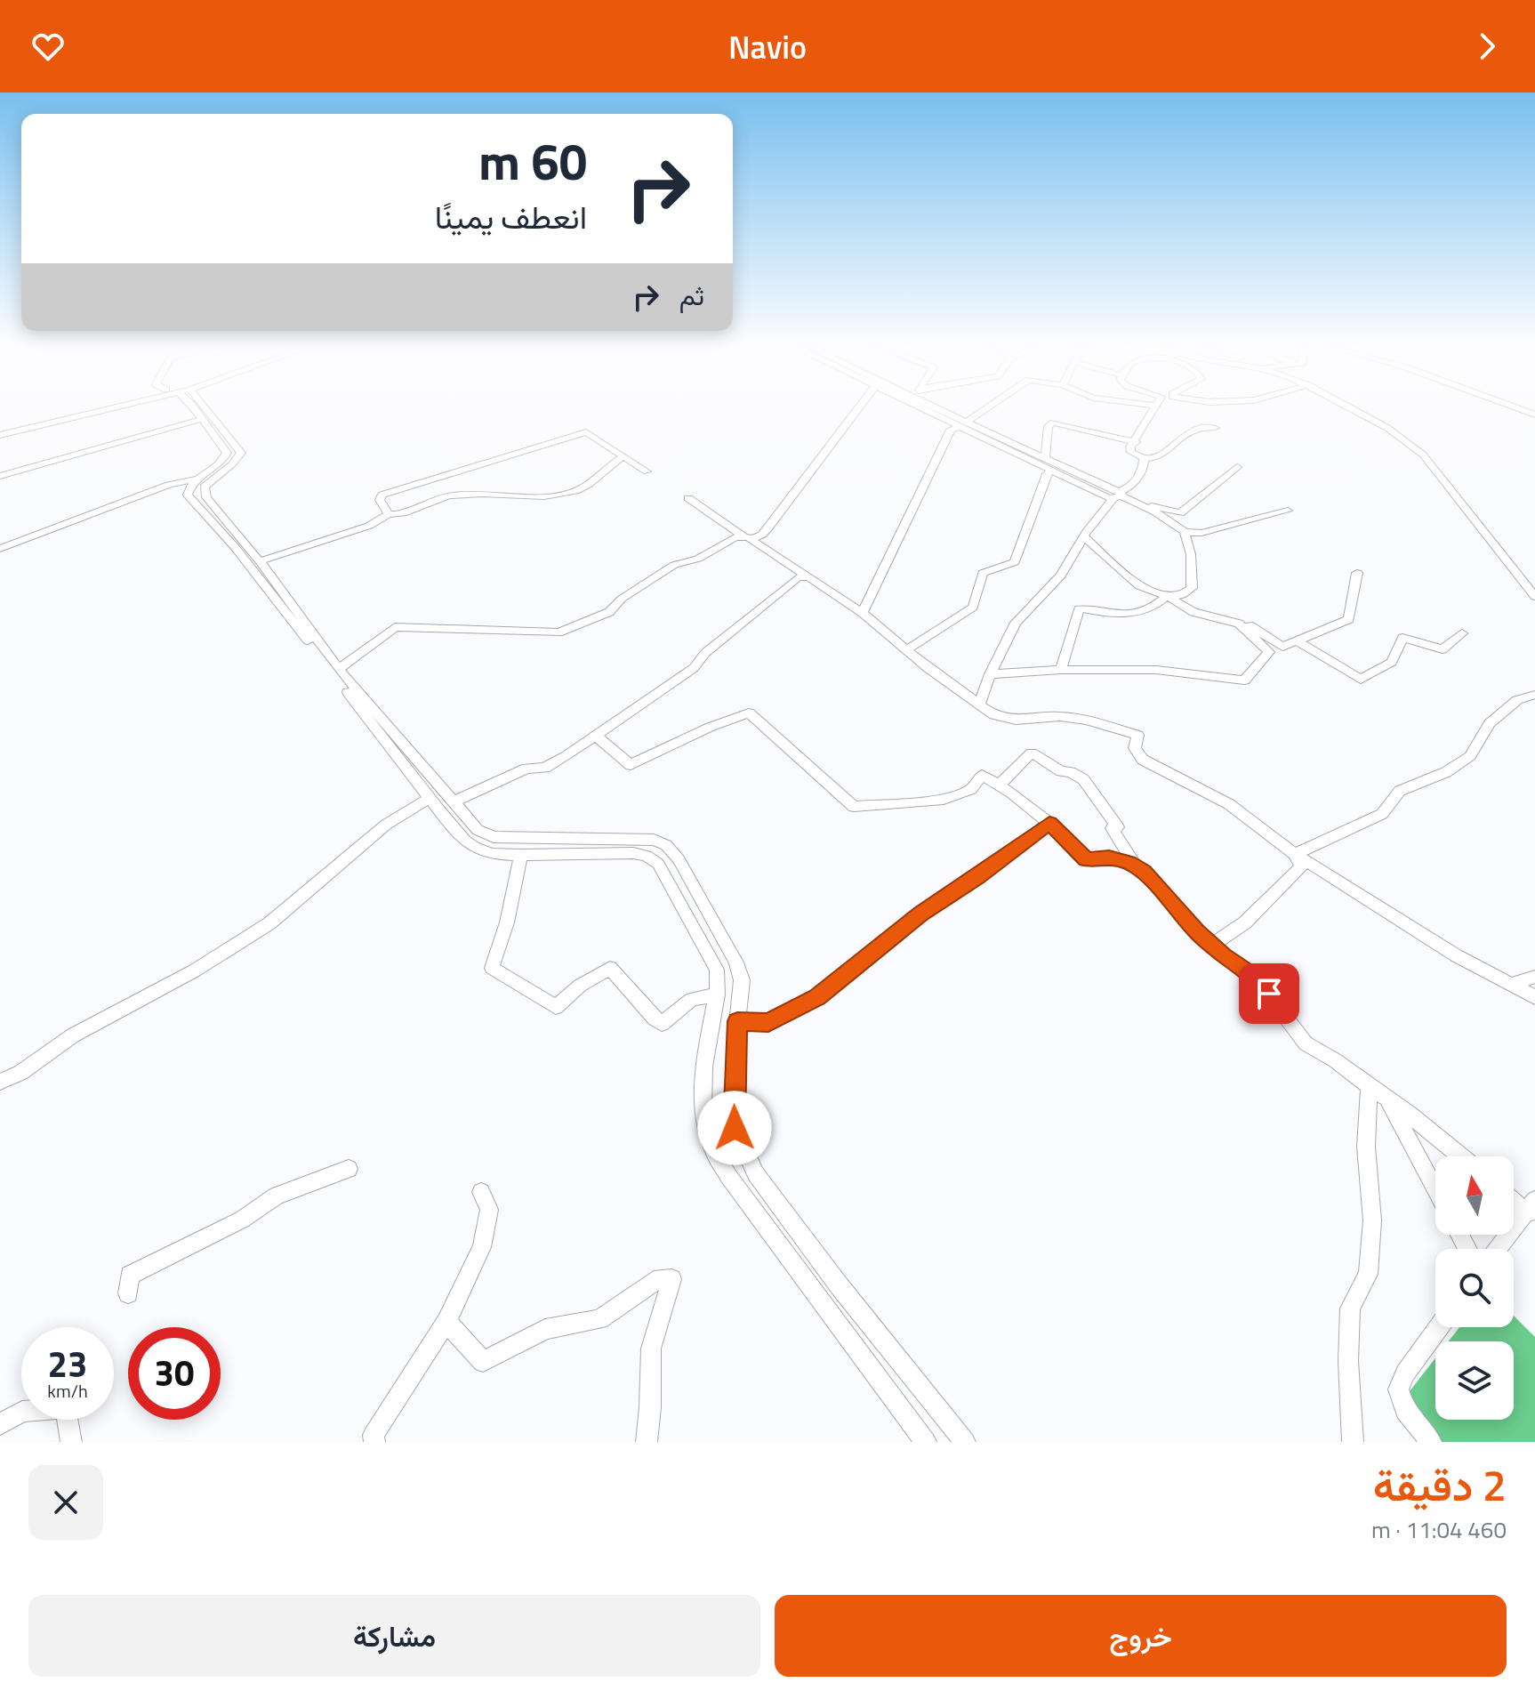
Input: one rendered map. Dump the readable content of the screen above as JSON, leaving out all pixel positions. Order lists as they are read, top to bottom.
{
  "north": "top",
  "page": {
    "header": "Navio",
    "turn": ["60 m", "انعطف يمينًا"],
    "then": "ثم",
    "speed": "23 km/h",
    "limit": "30",
    "heading": ["2 دقيقة", "460 m · 11:04"],
    "buttons": ["خروج", "مشاركة"]
  }
}
